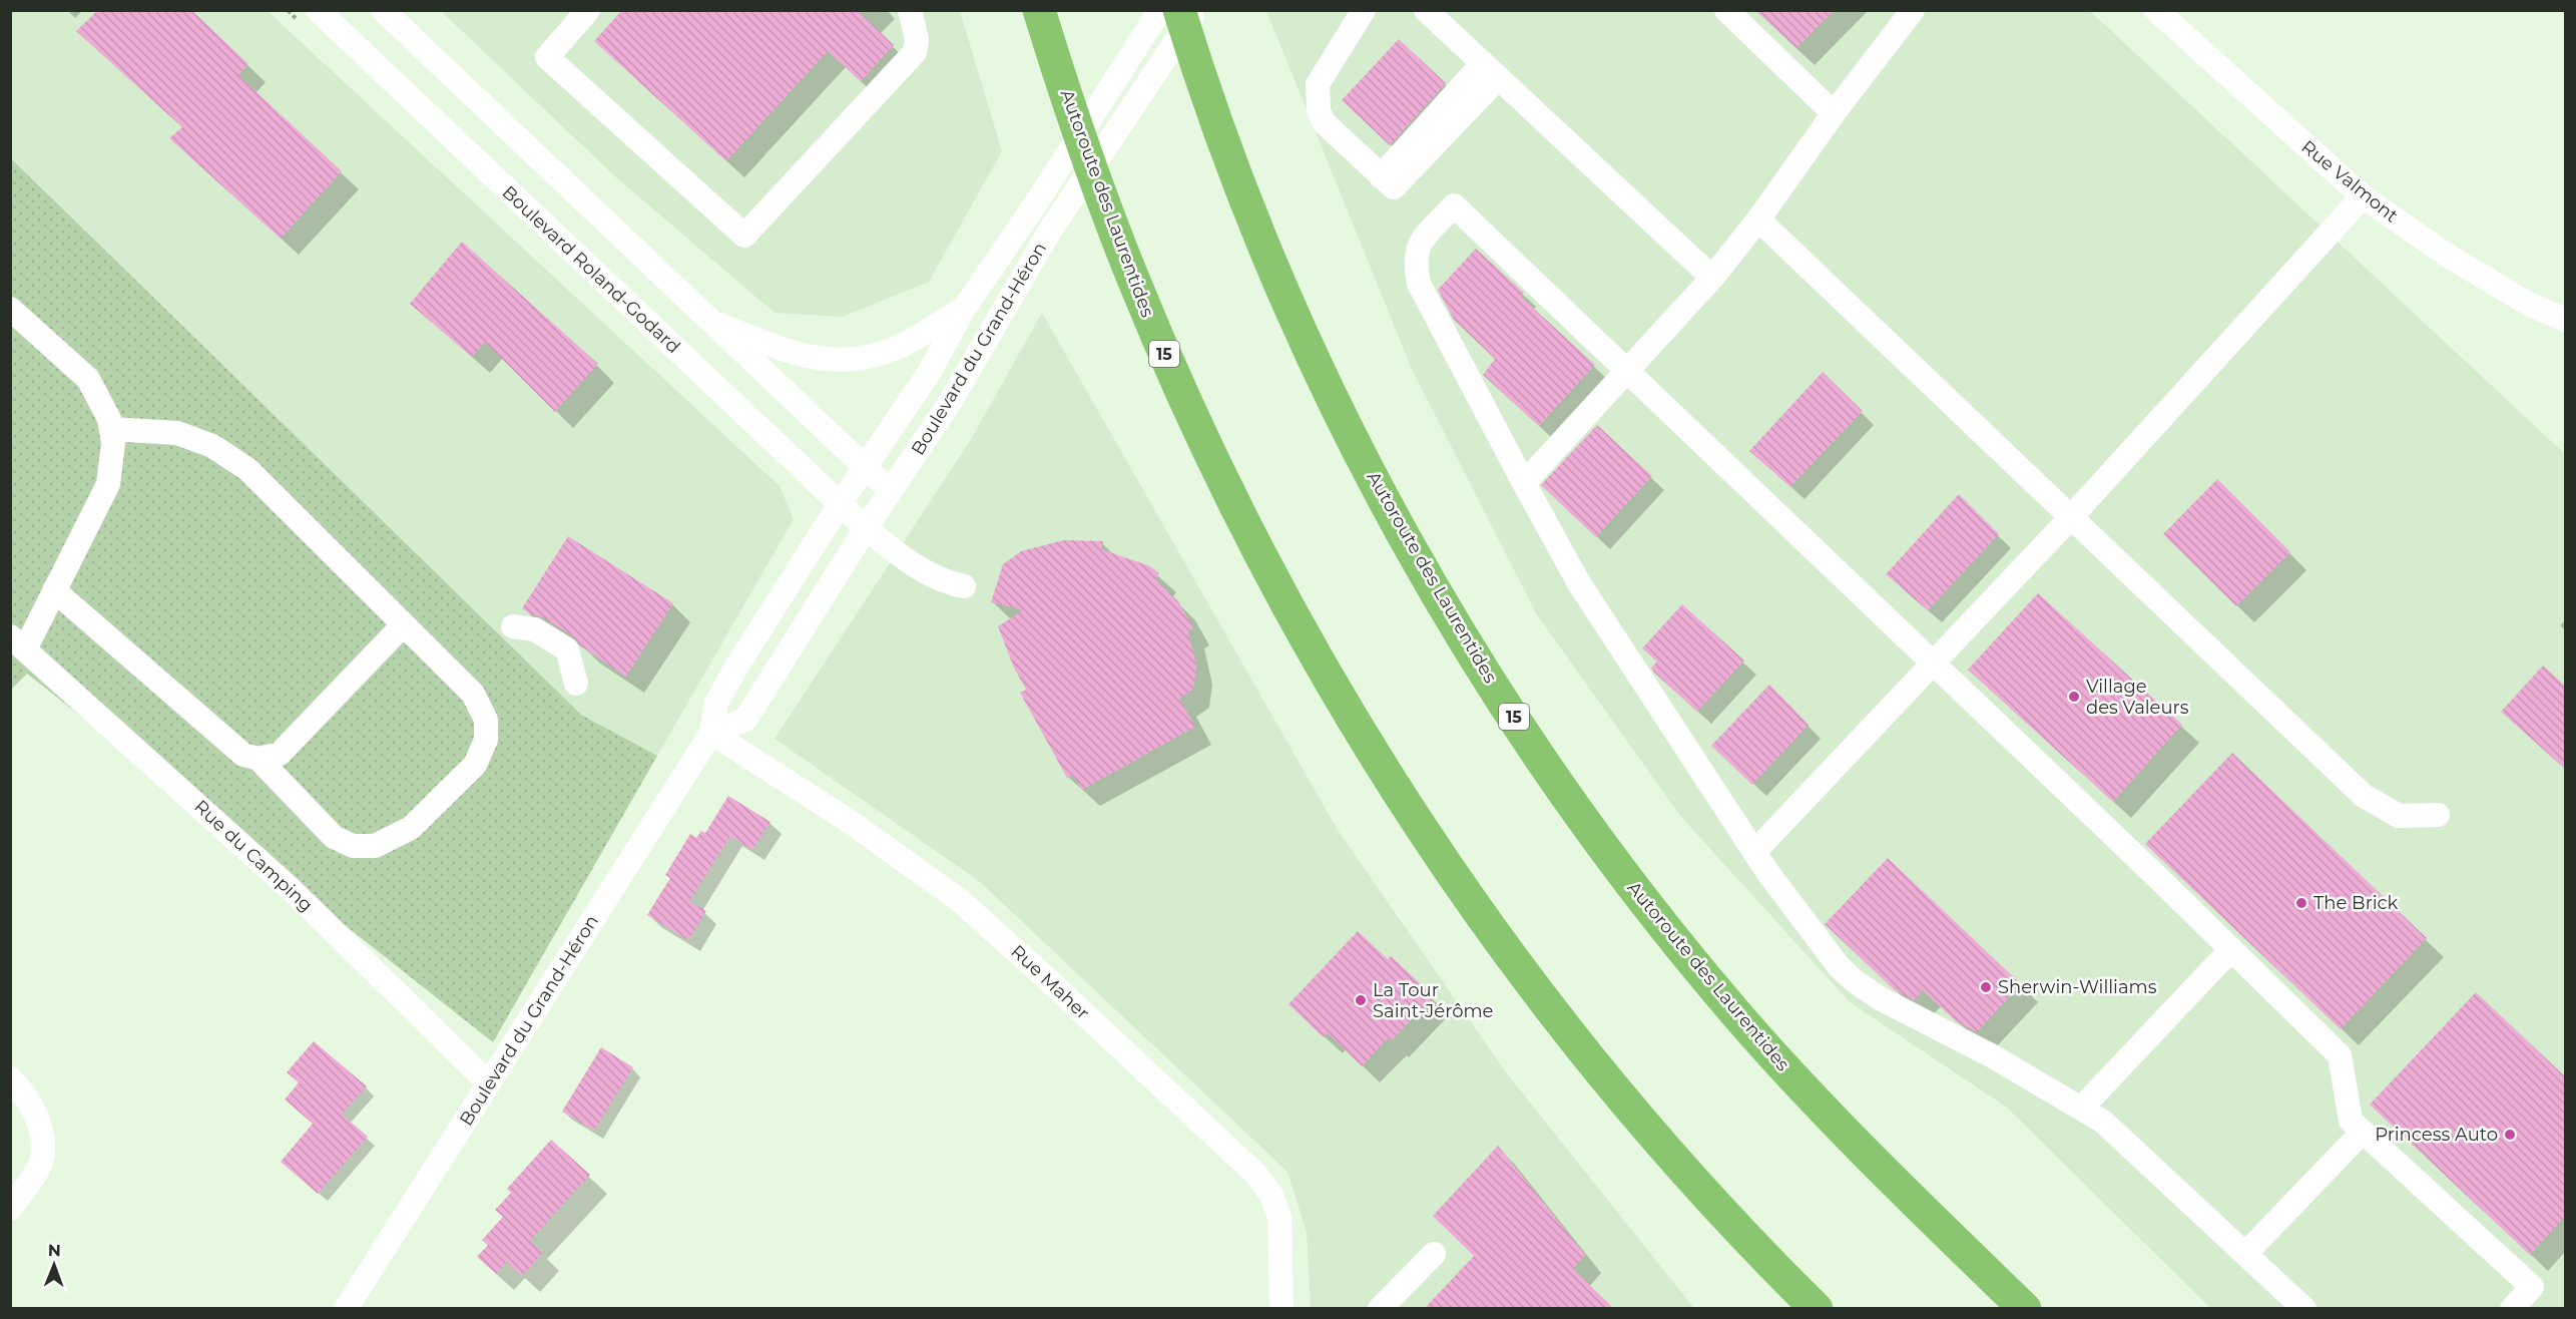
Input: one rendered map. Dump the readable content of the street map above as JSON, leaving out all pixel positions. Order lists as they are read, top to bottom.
{
  "streets": {
    "highway": ["Autoroute des Laurentides", "15"],
    "street": [
      "Rue Valmont",
      "Boulevard Roland-Godard",
      "Boulevard du Grand-Héron",
      "Rue du Camping",
      "Rue Maher"
    ]
  },
  "crossings": [
    ["Boulevard Roland-Godard", "Boulevard du Grand-Héron"],
    ["Boulevard du Grand-Héron", "Rue du Camping"],
    ["Boulevard du Grand-Héron", "Rue Maher"]
  ],
  "places": [
    "Village des Valeurs",
    "The Brick",
    "Sherwin-Williams",
    "La Tour Saint-Jérôme",
    "Princess Auto"
  ],
  "north": "top"
}
